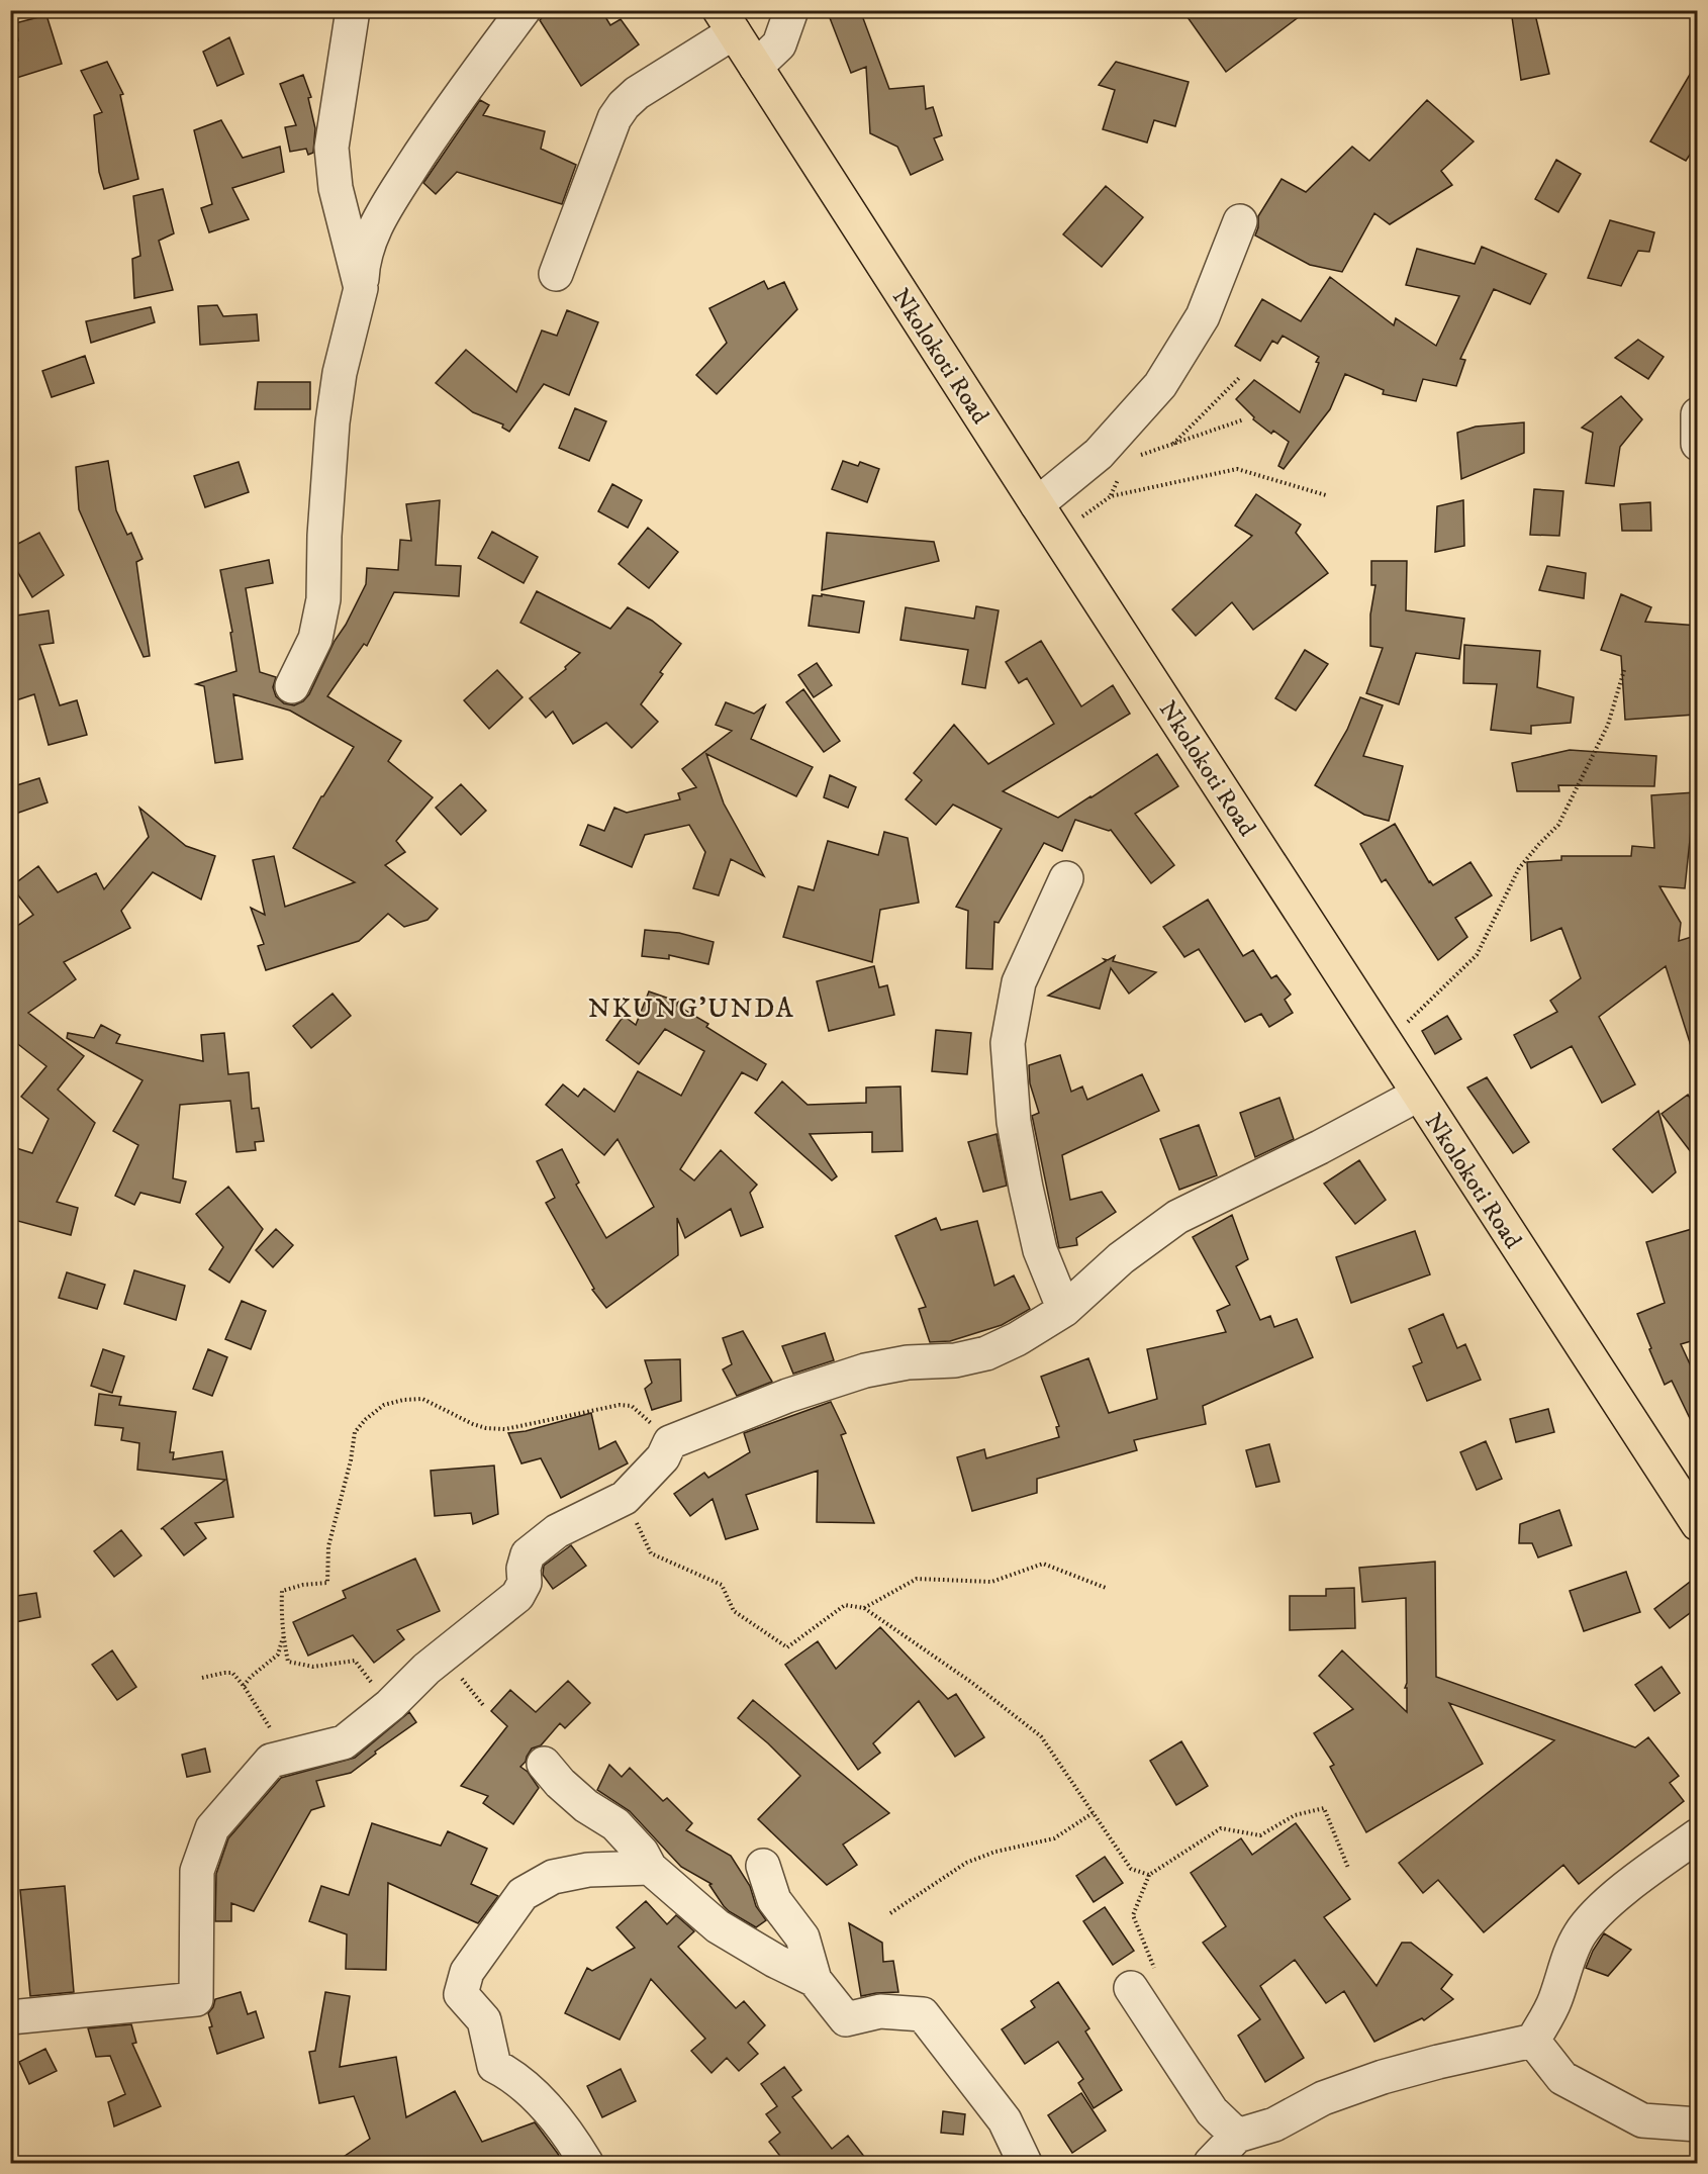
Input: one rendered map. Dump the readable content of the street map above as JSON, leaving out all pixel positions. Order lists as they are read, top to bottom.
{
  "streets": {
    "main road": ["Nkolokoti Road"]
  },
  "districts": ["NKUNG'UNDA"]
}
